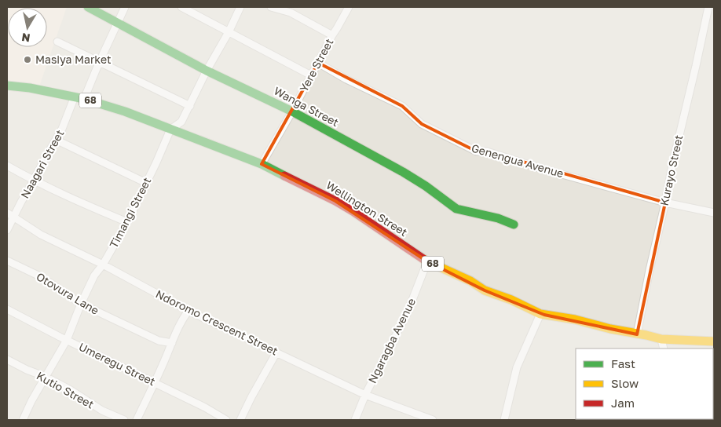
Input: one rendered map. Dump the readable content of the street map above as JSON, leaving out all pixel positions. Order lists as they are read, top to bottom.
{
  "streets": {
    "main road": ["68", "Wanga Street", "Wellington Street"],
    "street": [
      "Yere Street",
      "Genengua Avenue",
      "Naagari Street",
      "Kurayo Street",
      "Timangi Street",
      "Otovura Lane",
      "Ndoromo Crescent Street",
      "Ngaragba Avenue",
      "Umeregu Street",
      "Kutio Street"
    ]
  },
  "crossings": [
    ["Yere Street", "Wanga Street"],
    ["Yere Street", "Genengua Avenue"],
    ["Yere Street", "Wellington Street"],
    ["Wanga Street", "Timangi Street"],
    ["Genengua Avenue", "Kurayo Street"],
    ["Naagari Street", "Wellington Street"],
    ["Naagari Street", "Ndoromo Crescent Street"],
    ["Kurayo Street", "Wellington Street"],
    ["Wellington Street", "Timangi Street"],
    ["Wellington Street", "Ngaragba Avenue"],
    ["Timangi Street", "Otovura Lane"],
    ["Timangi Street", "Ndoromo Crescent Street"],
    ["Timangi Street", "Umeregu Street"],
    ["Timangi Street", "Kutio Street"],
    ["Ndoromo Crescent Street", "Ngaragba Avenue"]
  ],
  "places": ["Masiya Market"],
  "legend": ["Fast", "Slow", "Jam"],
  "north": "bottom"
}
